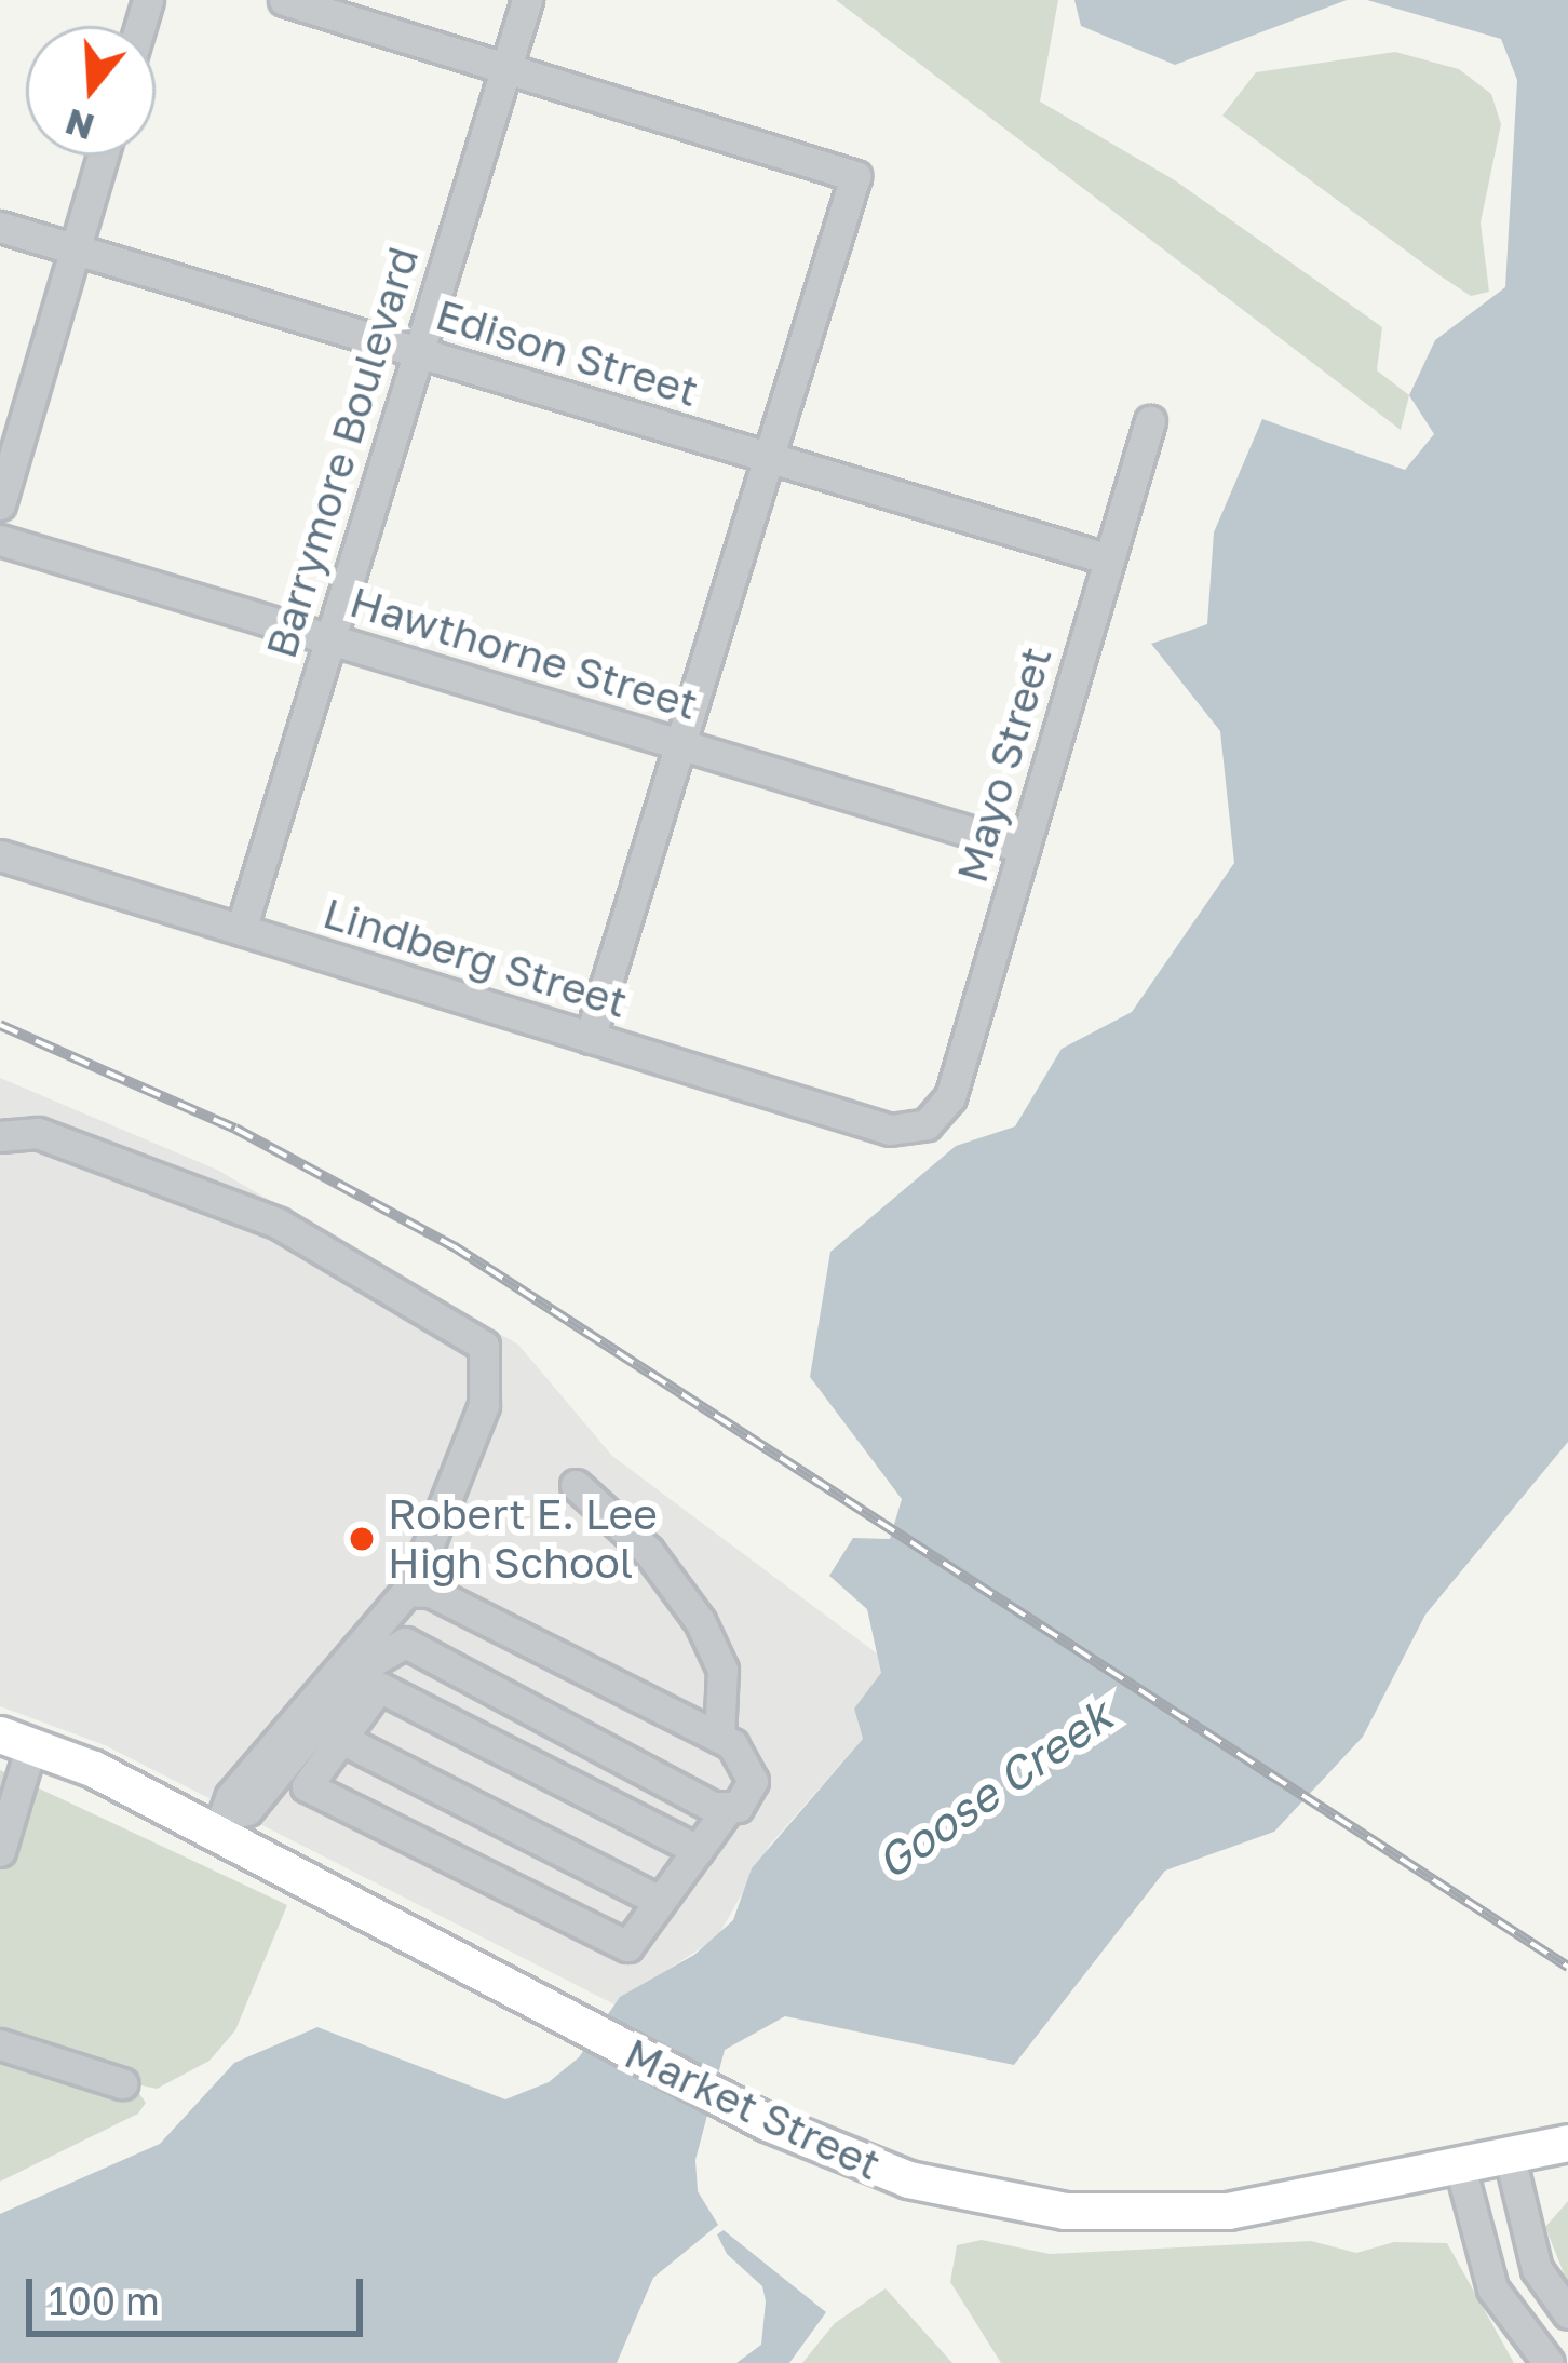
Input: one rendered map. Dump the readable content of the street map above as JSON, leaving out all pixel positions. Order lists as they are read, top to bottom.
{
  "streets": {
    "main road": ["Market Street"],
    "street": [
      "Edison Street",
      "Barrymore Boulevard",
      "Hawthorne Street",
      "Mayo Street",
      "Lindberg Street"
    ]
  },
  "crossings": [
    ["Edison Street", "Barrymore Boulevard"],
    ["Edison Street", "Mayo Street"],
    ["Barrymore Boulevard", "Hawthorne Street"],
    ["Barrymore Boulevard", "Lindberg Street"],
    ["Hawthorne Street", "Mayo Street"],
    ["Mayo Street", "Lindberg Street"]
  ],
  "water": ["Goose Creek"],
  "places": ["Robert E. Lee High School"],
  "scale_bar": "100 m",
  "north": "bottom"
}
